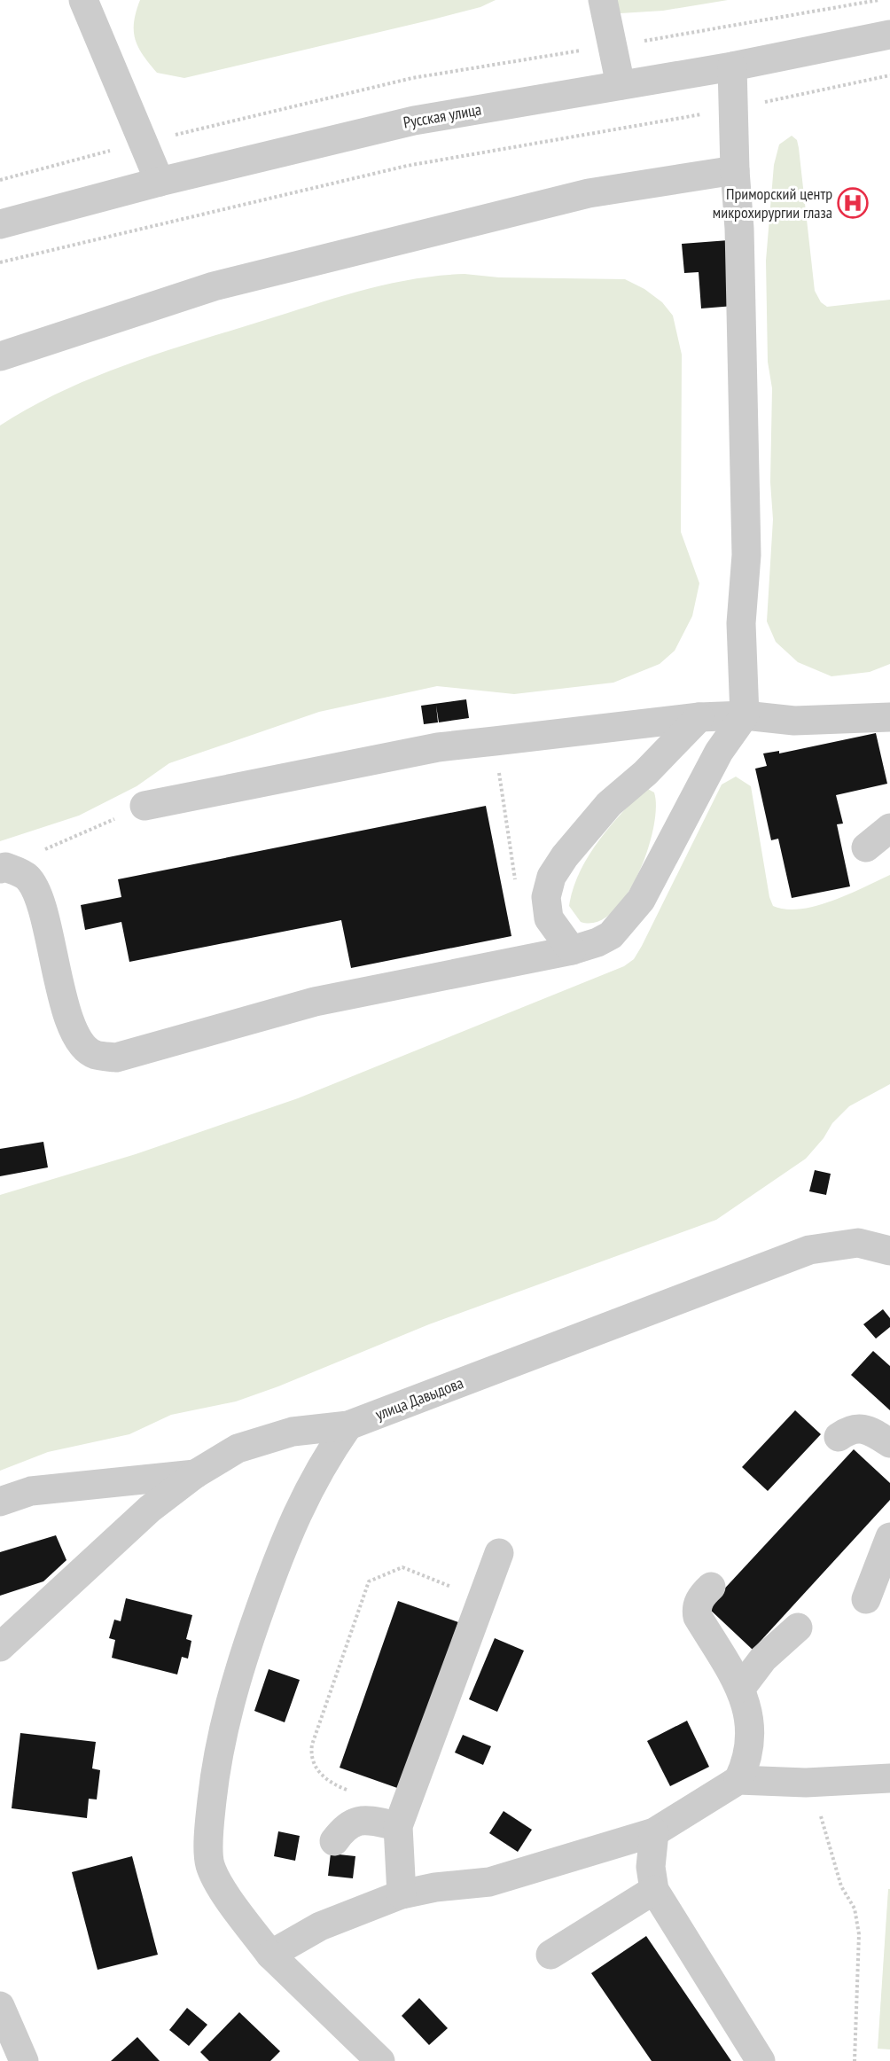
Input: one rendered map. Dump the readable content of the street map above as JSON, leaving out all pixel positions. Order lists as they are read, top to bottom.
{
  "streets": {
    "street": ["Русская улица", "улица Давыдова"]
  },
  "places": {
    "hospital": ["Приморский центр микрохирургии глаза"]
  }
}
